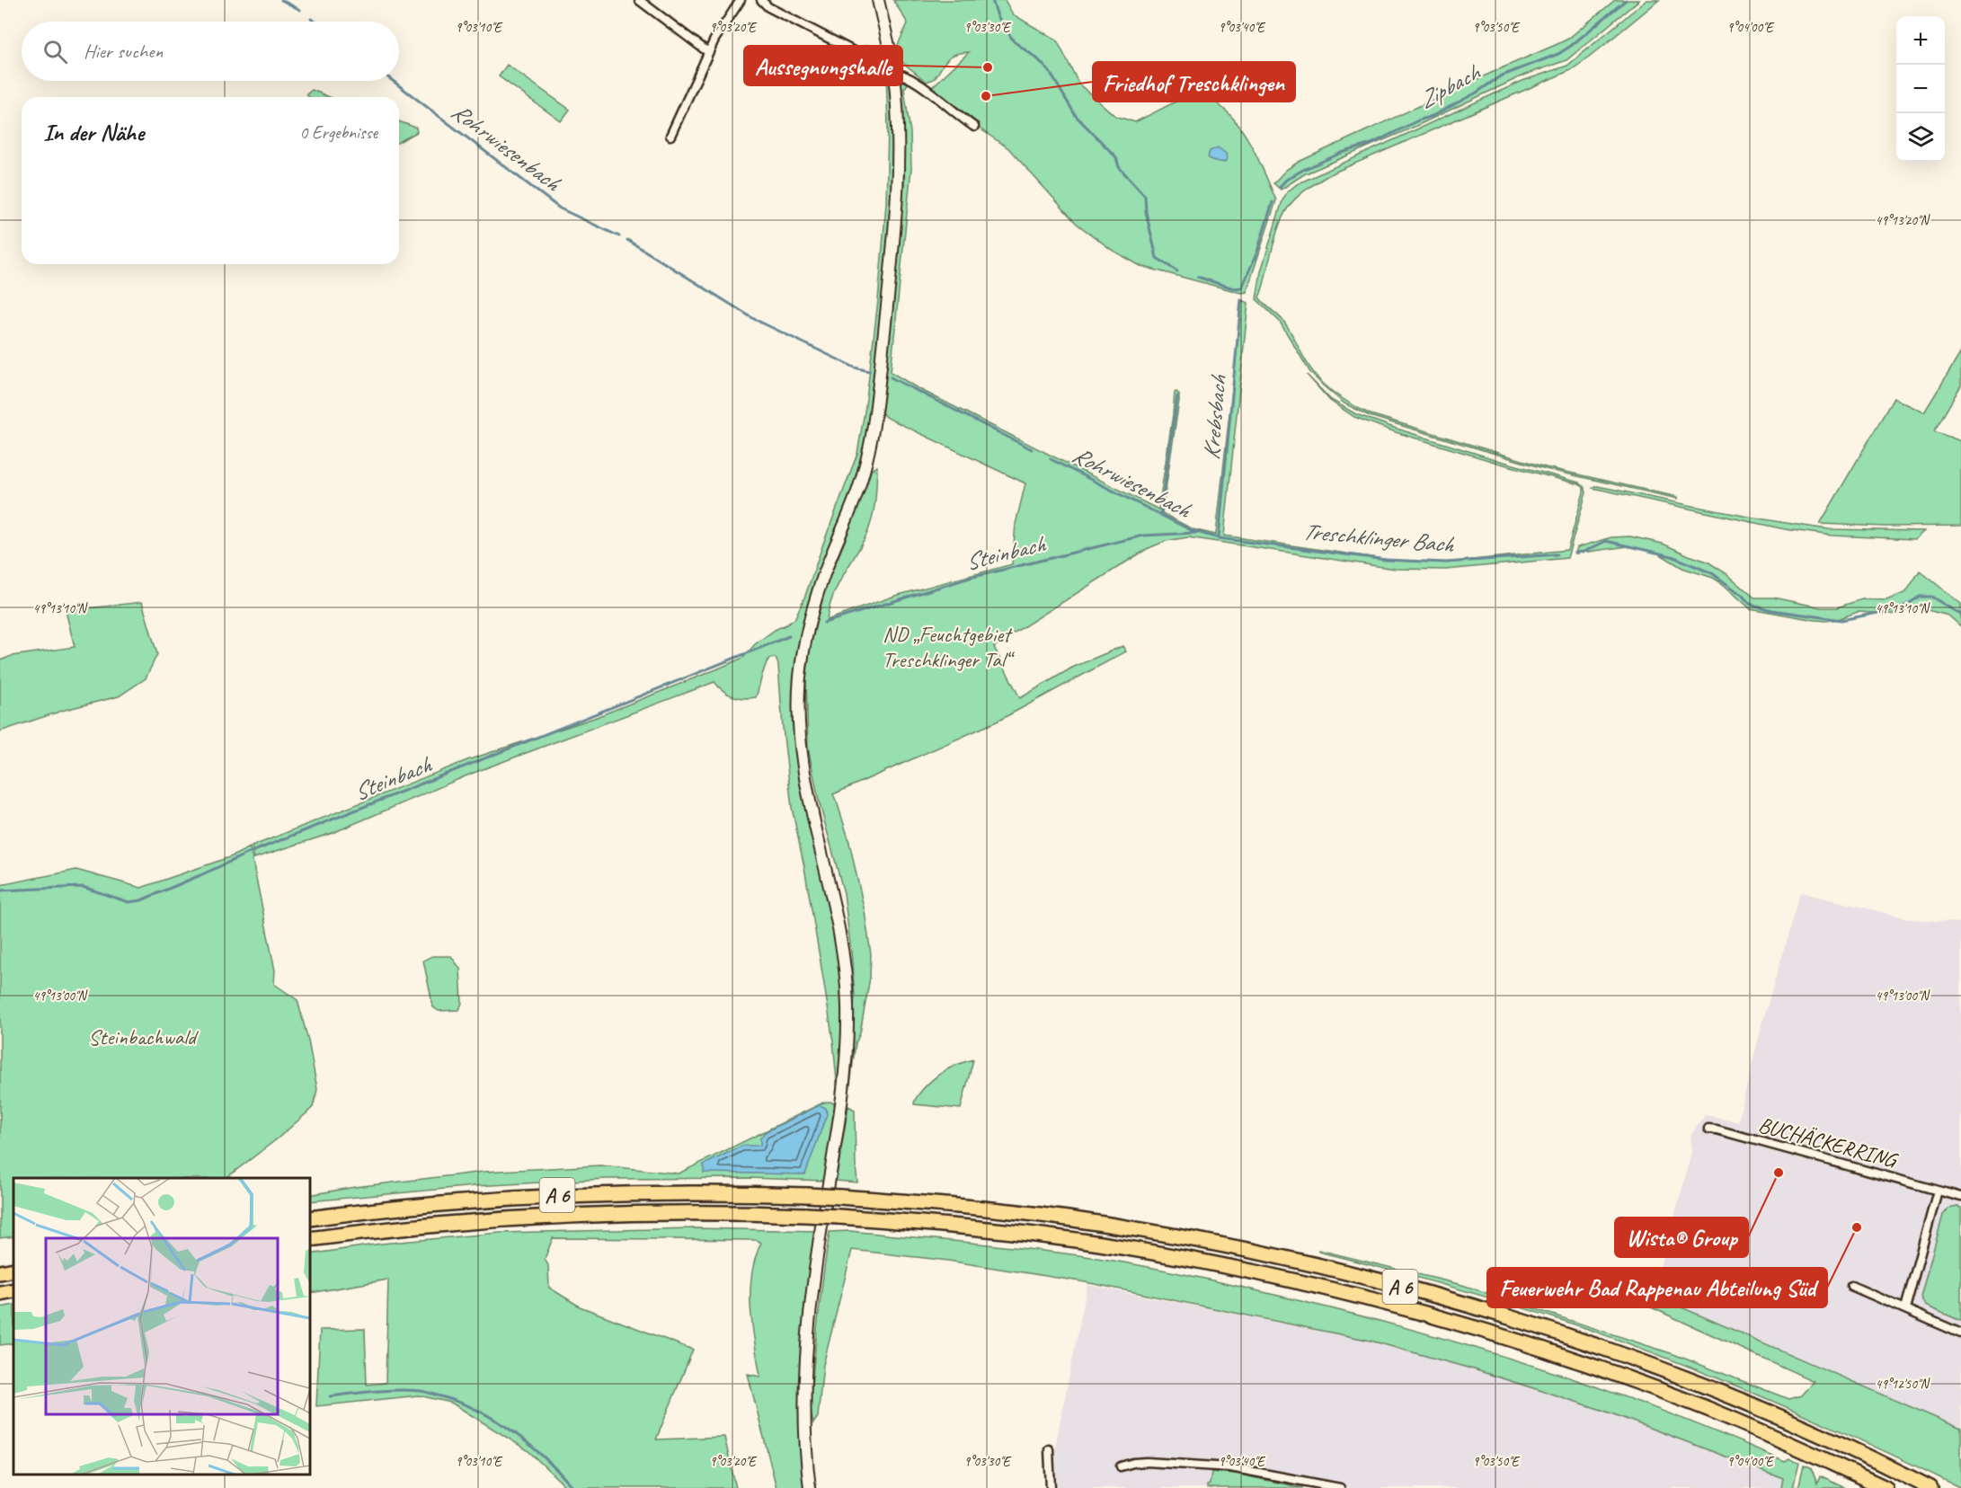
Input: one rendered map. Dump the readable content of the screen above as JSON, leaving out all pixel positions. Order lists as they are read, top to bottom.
{
  "streets": {
    "highway": ["A 6"],
    "street": ["BUCHÄCKERRING"]
  },
  "water": [
    "Zipbach",
    "Rohrwiesenbach",
    "Krebsbach",
    "Treschklinger Bach",
    "Steinbach"
  ],
  "parks": ["ND „Feuchtgebiet Treschklinger Tal“", "Steinbachwald"],
  "places": [
    "Aussegnungshalle",
    "Friedhof Treschklingen",
    "Wista® Group",
    "Feuerwehr Bad Rappenau Abteilung Süd"
  ],
  "page": {
    "map_buttons": ["+", "−"],
    "search": "Hier suchen",
    "heading": ["In der Nähe", "0 Ergebnisse"]
  },
  "coordinates": [
    "9°03'10\"E",
    "9°03'20\"E",
    "9°03'30\"E",
    "9°03'40\"E",
    "9°03'50\"E",
    "9°04'00\"E",
    "49°13'20\"N",
    "49°13'10\"N",
    "49°13'00\"N",
    "49°12'50\"N"
  ]
}
